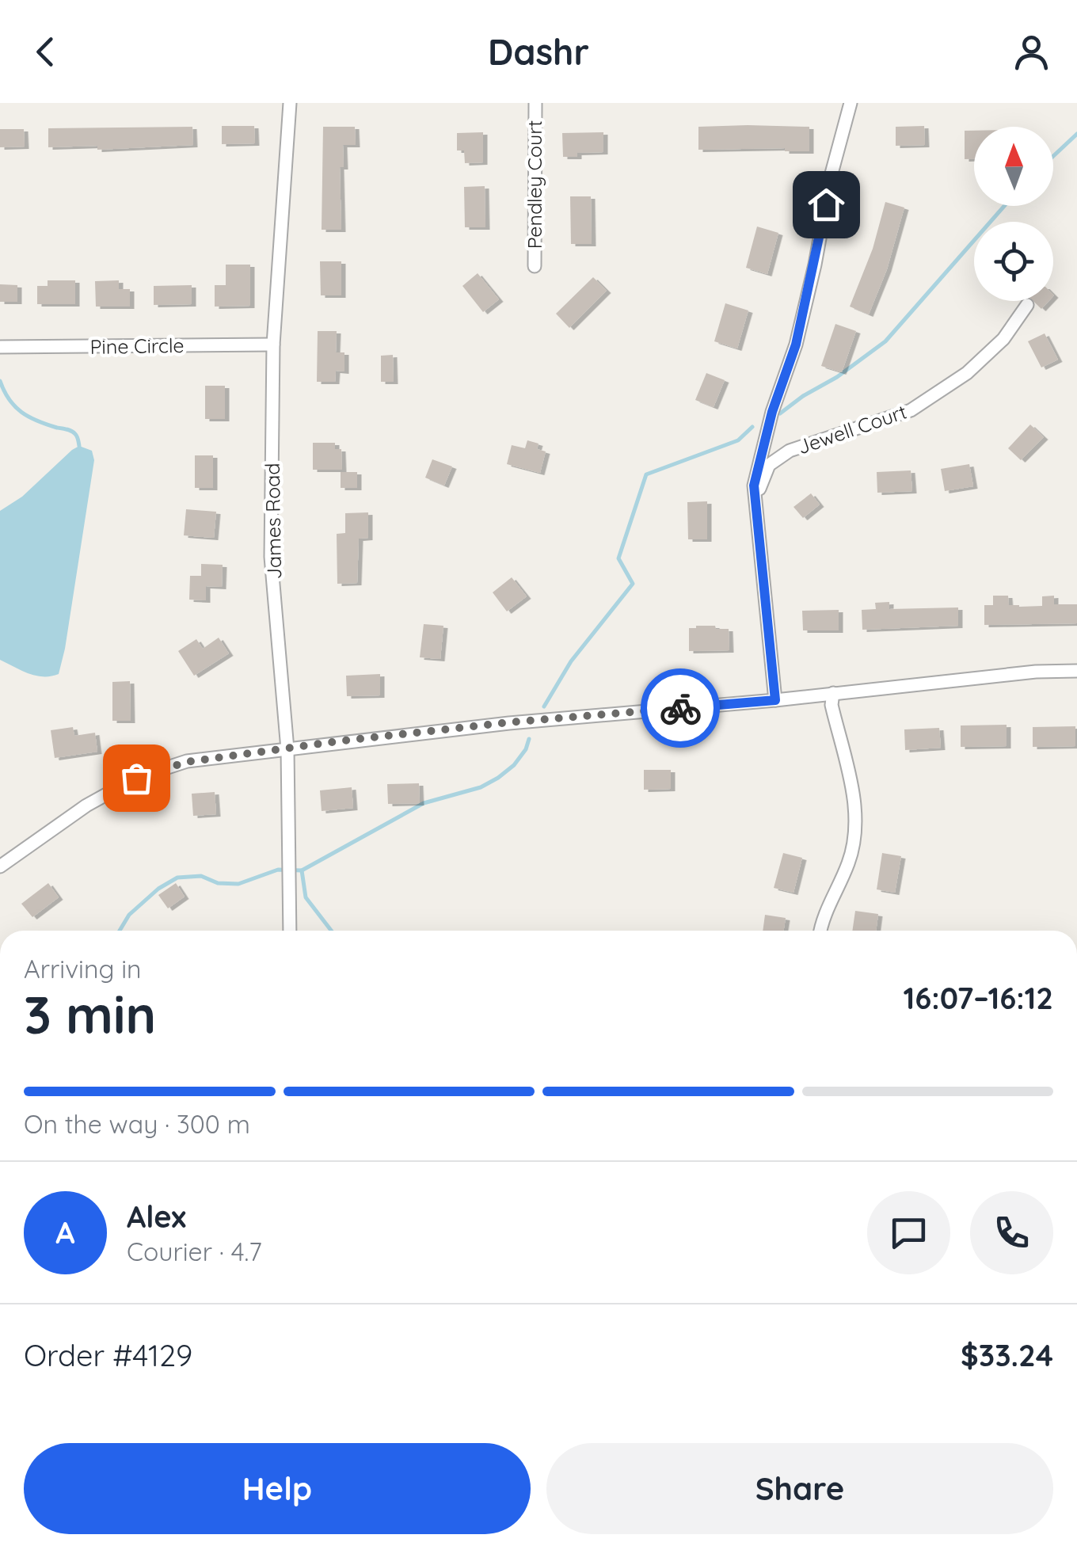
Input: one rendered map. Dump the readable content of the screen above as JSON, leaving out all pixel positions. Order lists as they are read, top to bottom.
{
  "streets": {
    "street": [
      "Pendley Court",
      "Pine Circle",
      "Jewell Court",
      "James Road"
    ]
  },
  "crossings": [
    ["Pine Circle", "James Road"]
  ],
  "north": "top",
  "page": {
    "header": "Dashr",
    "heading": ["3 min", "Arriving in", "16:07–16:12"],
    "panel": [
      "Alex",
      "Courier · 4.7",
      "Order #4129",
      "$33.24"
    ],
    "bar": "On the way · 300 m",
    "round": "A",
    "buttons": ["Help", "Share"]
  }
}
